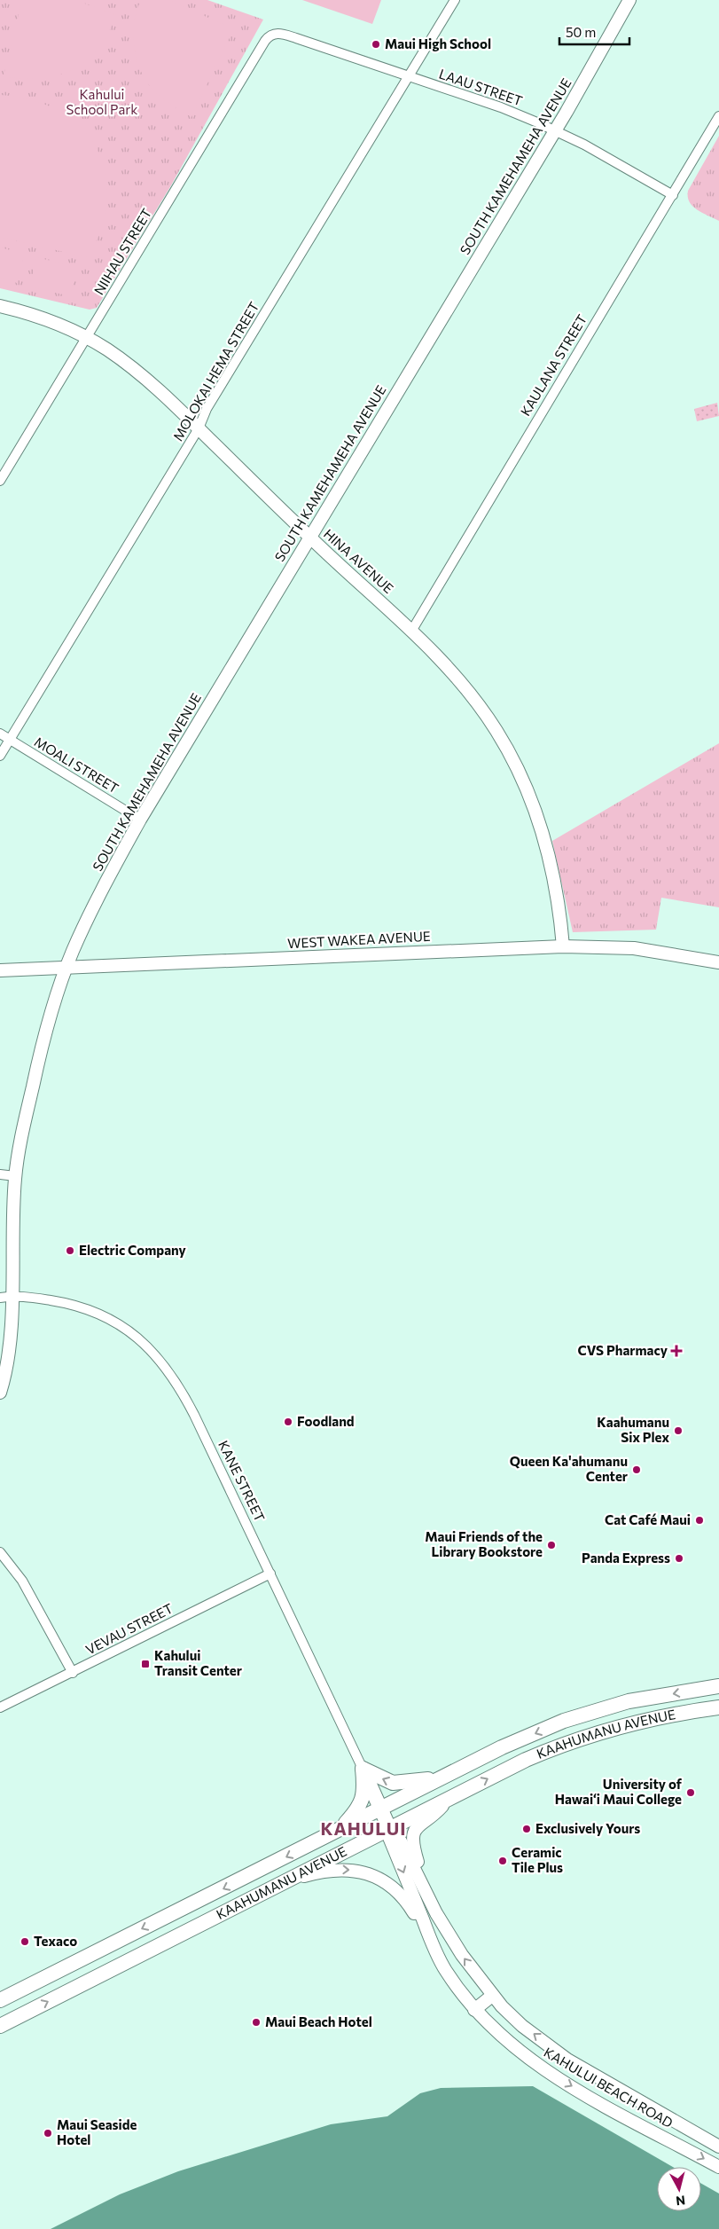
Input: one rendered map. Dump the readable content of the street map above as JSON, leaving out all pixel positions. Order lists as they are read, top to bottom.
{
  "streets": {
    "main road": ["KAAHUMANU AVENUE"],
    "street": [
      "LAAU STREET",
      "SOUTH KAMEHAMEHA AVENUE",
      "NIIHAU STREET",
      "KAULANA STREET",
      "MOLOKAI HEMA STREET",
      "HINA AVENUE",
      "MOALI STREET",
      "WEST WAKEA AVENUE",
      "KANE STREET",
      "VEVAU STREET",
      "KAHULUI BEACH ROAD"
    ]
  },
  "crossings": [
    ["LAAU STREET", "SOUTH KAMEHAMEHA AVENUE"],
    ["LAAU STREET", "NIIHAU STREET"],
    ["LAAU STREET", "KAULANA STREET"],
    ["LAAU STREET", "MOLOKAI HEMA STREET"],
    ["SOUTH KAMEHAMEHA AVENUE", "HINA AVENUE"],
    ["SOUTH KAMEHAMEHA AVENUE", "MOALI STREET"],
    ["SOUTH KAMEHAMEHA AVENUE", "WEST WAKEA AVENUE"],
    ["SOUTH KAMEHAMEHA AVENUE", "KANE STREET"],
    ["NIIHAU STREET", "HINA AVENUE"],
    ["KAULANA STREET", "HINA AVENUE"],
    ["MOLOKAI HEMA STREET", "HINA AVENUE"],
    ["MOLOKAI HEMA STREET", "MOALI STREET"],
    ["HINA AVENUE", "WEST WAKEA AVENUE"],
    ["KANE STREET", "VEVAU STREET"],
    ["KAAHUMANU AVENUE", "KAHULUI BEACH ROAD"]
  ],
  "districts": ["KAHULUI"],
  "parks": ["Kahului School Park"],
  "places": {
    "other": [
      "Maui High School",
      "Electric Company",
      "Foodland",
      "Kaahumanu Six Plex",
      "Queen Ka'ahumanu Center",
      "Cat Café Maui",
      "Maui Friends of the Library Bookstore",
      "Panda Express",
      "University of Hawai‘i Maui College",
      "Exclusively Yours",
      "Ceramic Tile Plus",
      "Texaco",
      "Maui Beach Hotel",
      "Maui Seaside Hotel"
    ],
    "health": ["CVS Pharmacy"],
    "transit": ["Kahului Transit Center"]
  },
  "scale_bar": "50 m",
  "north": "bottom"
}
